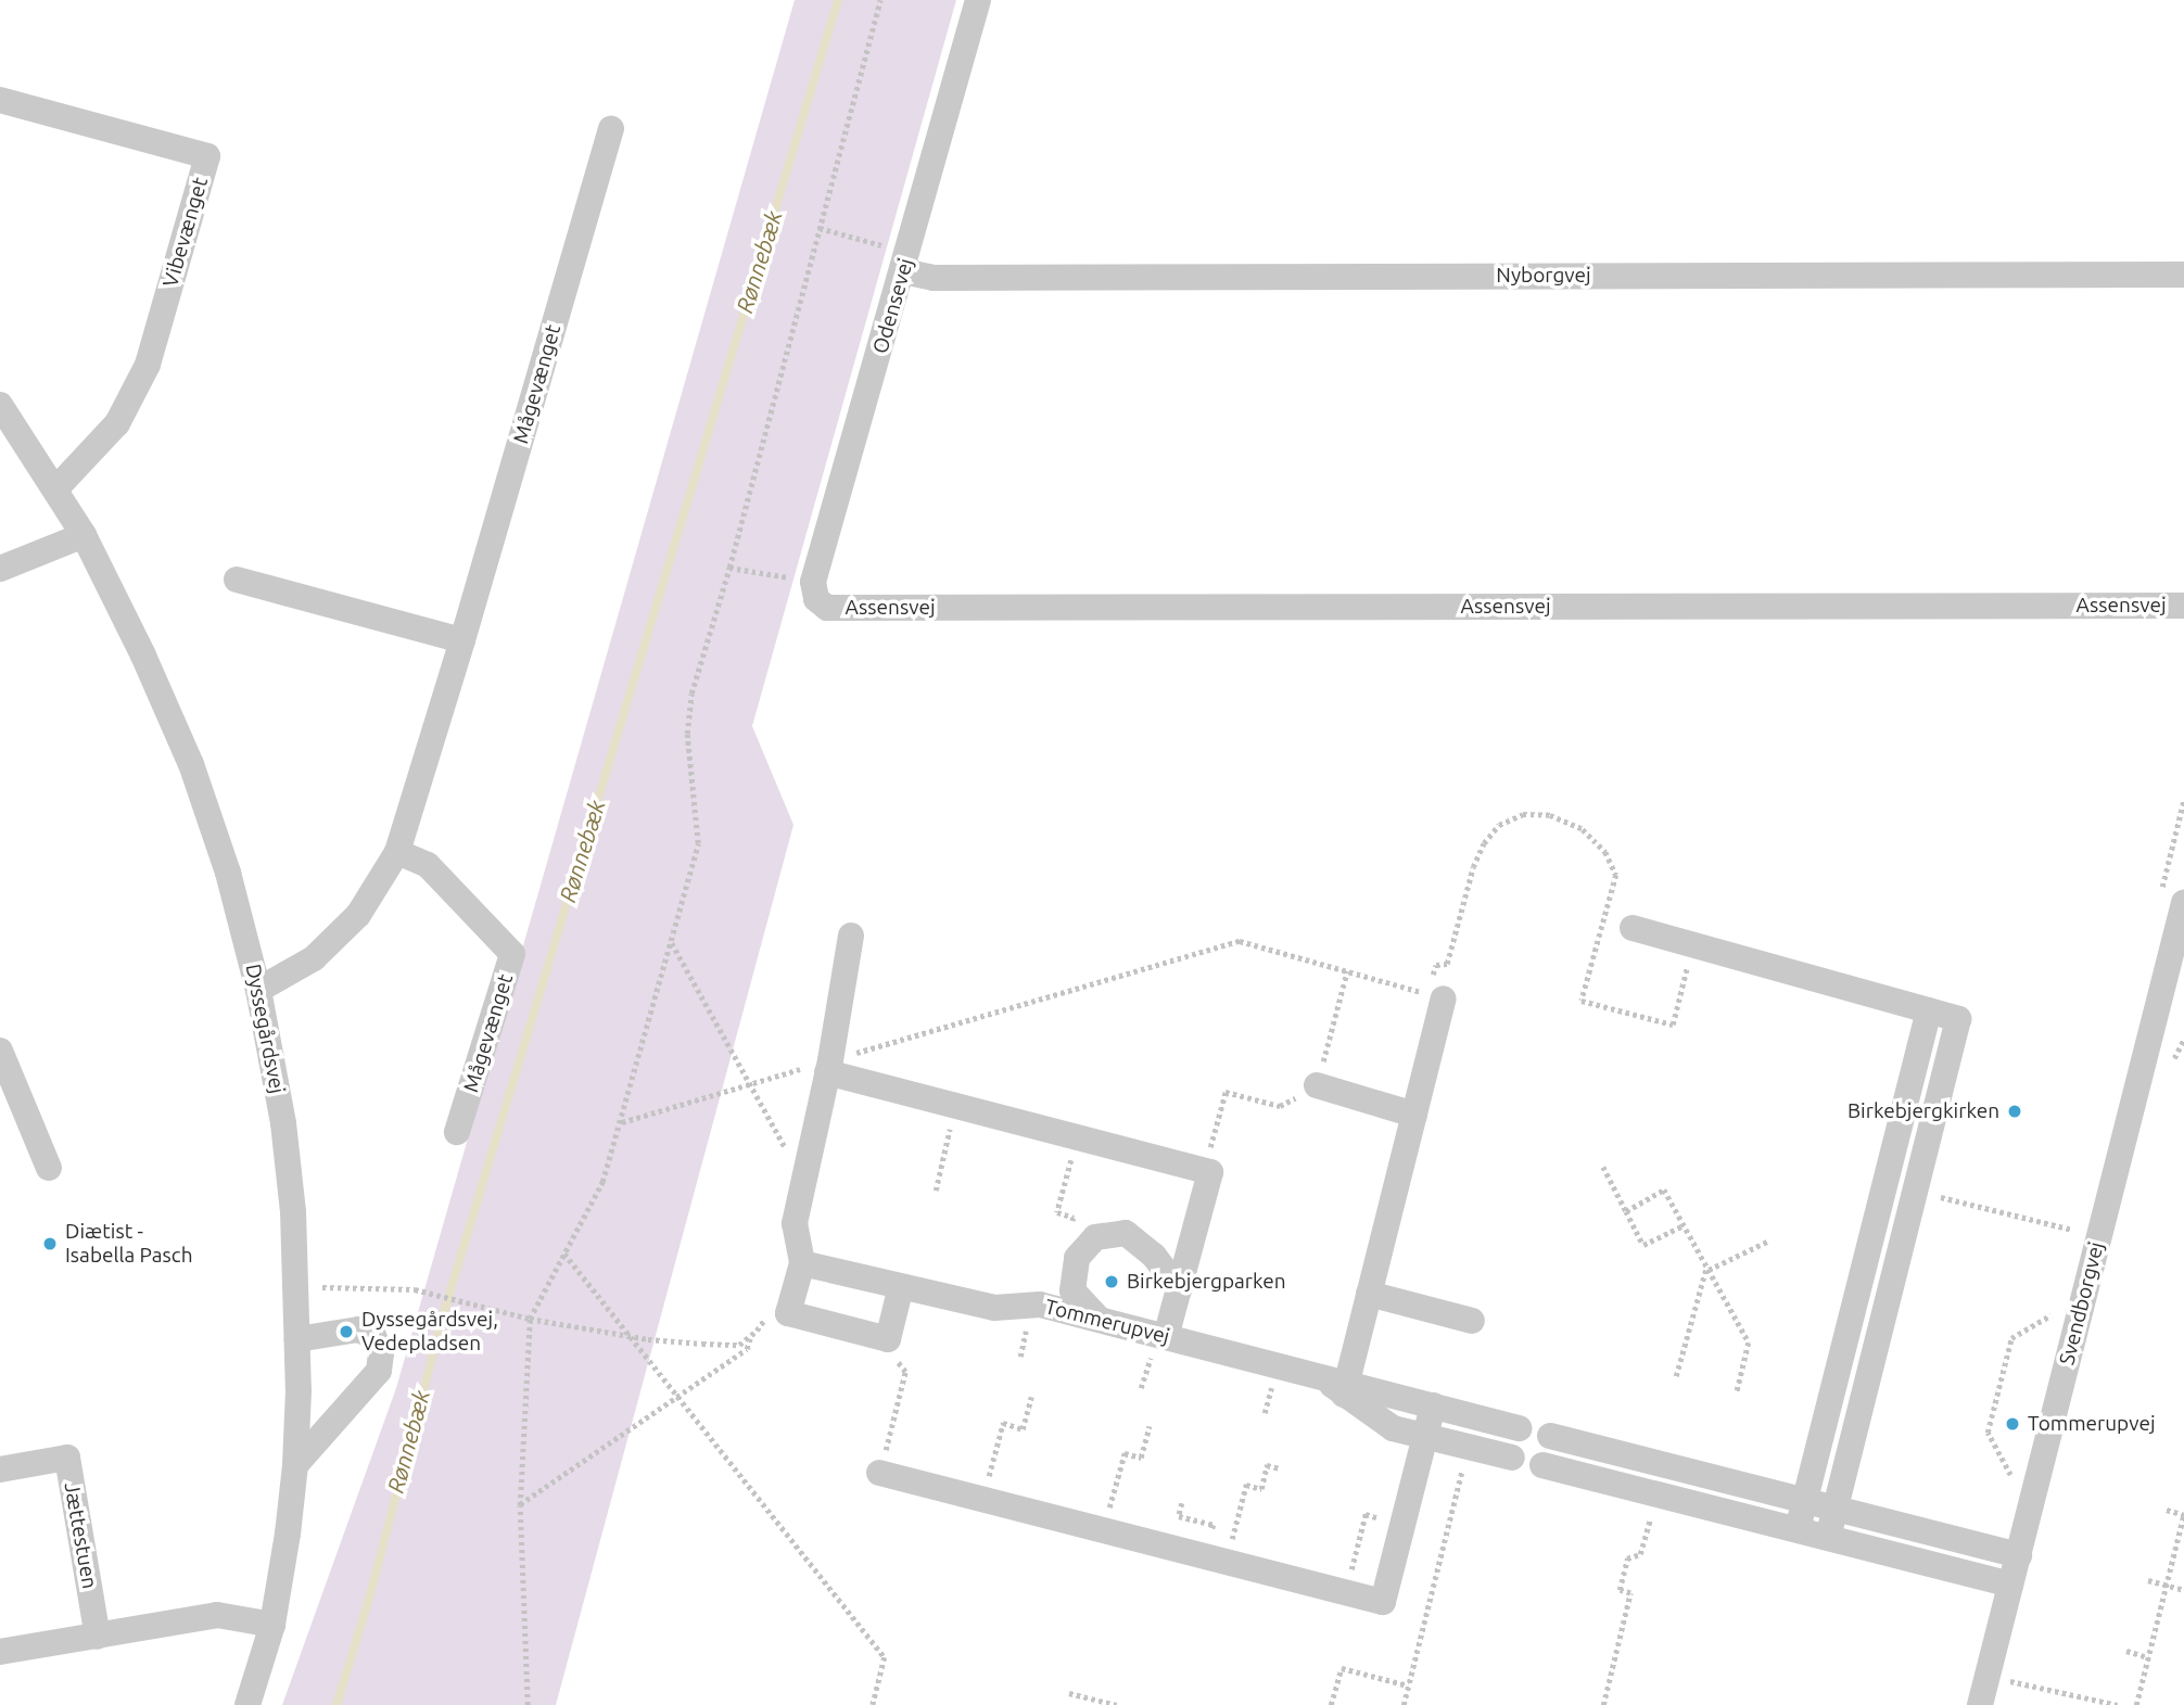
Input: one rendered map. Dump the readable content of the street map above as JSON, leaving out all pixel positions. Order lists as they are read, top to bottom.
{
  "streets": {
    "street": [
      "Vibevænget",
      "Nyborgvej",
      "Odensevej",
      "Mågevænget",
      "Assensvej",
      "Dyssegårdsvej",
      "Svendborgvej",
      "Tommerupvej",
      "Jættestuen"
    ]
  },
  "crossings": [
    ["Vibevænget", "Dyssegårdsvej"],
    ["Nyborgvej", "Odensevej"],
    ["Odensevej", "Assensvej"],
    ["Mågevænget", "Dyssegårdsvej"]
  ],
  "water": ["Rønnebæk"],
  "places": [
    "Birkebjergkirken",
    "Diætist - Isabella Pasch",
    "Birkebjergparken",
    "Dyssegårdsvej, Vedepladsen",
    "Tommerupvej"
  ]
}
